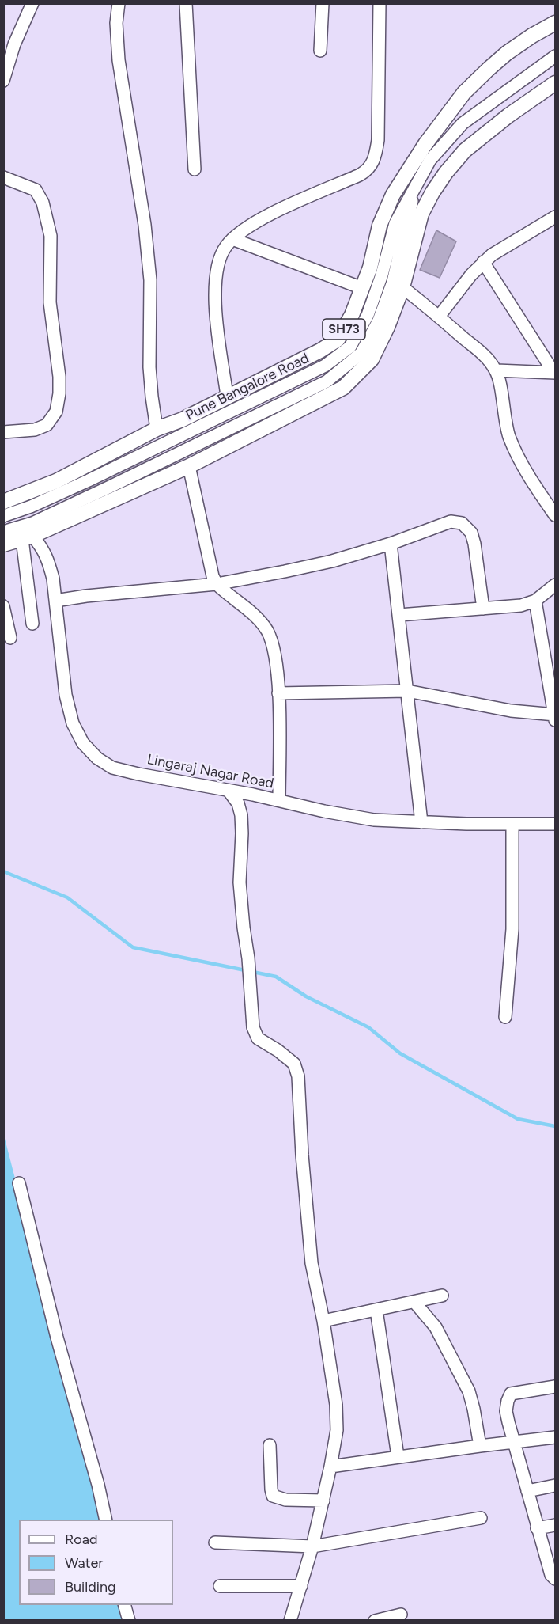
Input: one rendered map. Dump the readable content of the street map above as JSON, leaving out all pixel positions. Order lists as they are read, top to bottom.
{
  "streets": {
    "main road": ["SH73", "Pune Bangalore Road"],
    "street": ["Lingaraj Nagar Road"]
  },
  "crossings": [
    ["SH73", "Lingaraj Nagar Road"]
  ],
  "legend": ["Road", "Water", "Building"]
}
